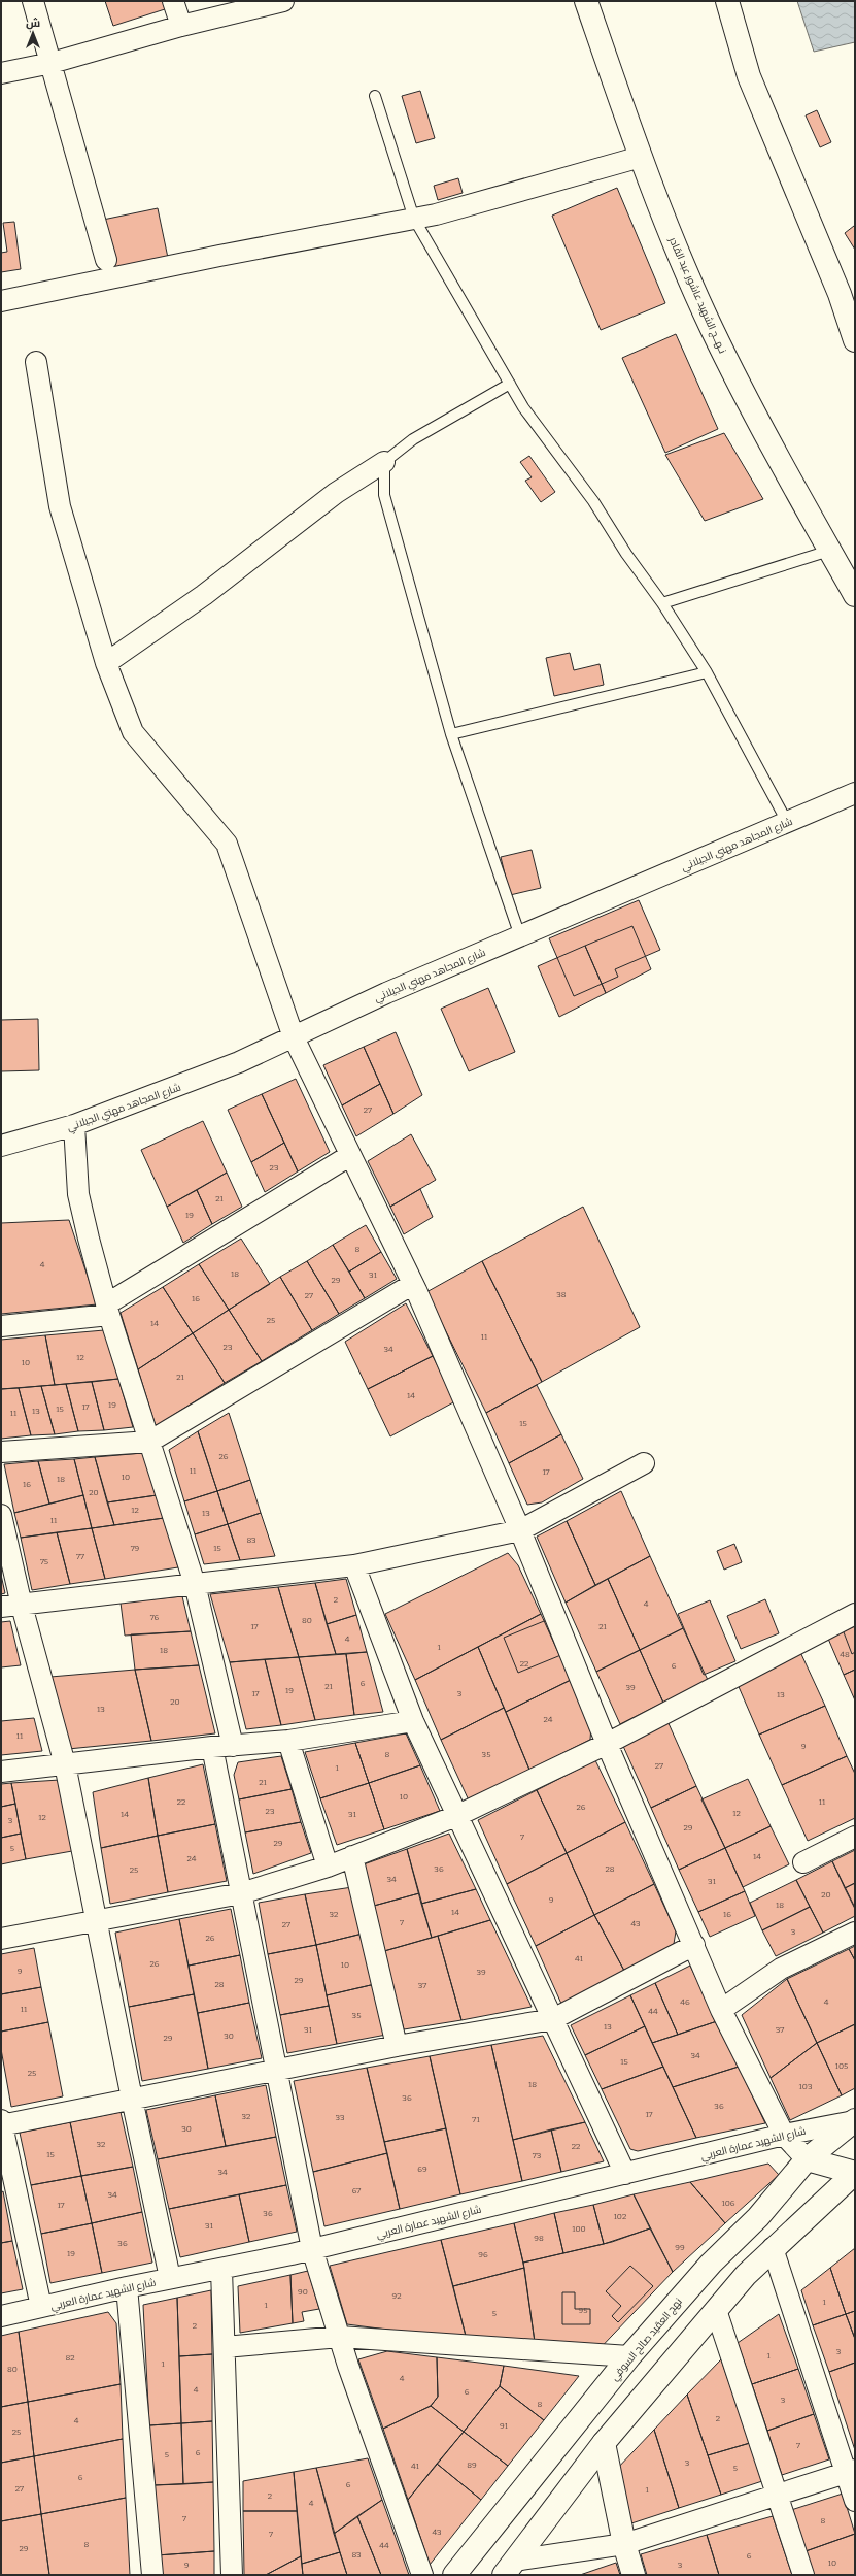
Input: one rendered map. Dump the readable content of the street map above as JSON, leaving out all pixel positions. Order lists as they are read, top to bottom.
{
  "streets": {
    "main road": ["نـهــج الشهيد عاشور عبد القادر", "نهج العقيد صالح السوفي"],
    "street": ["شارع المجاهد مهني الجيلاني", "شارع الشهيد عمارة العربي"]
  },
  "crossings": [
    ["شارع الشهيد عمارة العربي", "نهج العقيد صالح السوفي"]
  ],
  "house_numbers": [
    "27",
    "23",
    "21",
    "19",
    "8",
    "4",
    "18",
    "31",
    "29",
    "38",
    "27",
    "16",
    "25",
    "14",
    "11",
    "23",
    "34",
    "12",
    "10",
    "21",
    "14",
    "19",
    "17",
    "15",
    "13",
    "11",
    "15",
    "26",
    "11",
    "17",
    "10",
    "18",
    "16",
    "20",
    "12",
    "13",
    "11",
    "83",
    "79",
    "15",
    "77",
    "75",
    "2",
    "4",
    "76",
    "80",
    "17",
    "21",
    "4",
    "1",
    "18",
    "48",
    "22",
    "6",
    "6",
    "21",
    "39",
    "19",
    "17",
    "3",
    "13",
    "20",
    "13",
    "24",
    "11",
    "9",
    "8",
    "35",
    "27",
    "1",
    "21",
    "10",
    "22",
    "11",
    "26",
    "23",
    "12",
    "14",
    "31",
    "12",
    "3",
    "29",
    "7",
    "29",
    "5",
    "14",
    "24",
    "36",
    "28",
    "25",
    "34",
    "31",
    "20",
    "9",
    "18",
    "14",
    "32",
    "16",
    "7",
    "43",
    "27",
    "3",
    "26",
    "41",
    "26",
    "10",
    "9",
    "39",
    "29",
    "28",
    "37",
    "46",
    "4",
    "11",
    "44",
    "35",
    "13",
    "31",
    "37",
    "30",
    "29",
    "34",
    "15",
    "105",
    "25",
    "18",
    "103",
    "36",
    "36",
    "17",
    "32",
    "33",
    "71",
    "30",
    "32",
    "22",
    "15",
    "73",
    "69",
    "34",
    "67",
    "34",
    "106",
    "17",
    "36",
    "102",
    "31",
    "100",
    "98",
    "36",
    "99",
    "19",
    "96",
    "90",
    "92",
    "1",
    "1",
    "95",
    "5",
    "2",
    "3",
    "1",
    "82",
    "1",
    "80",
    "4",
    "4",
    "6",
    "3",
    "8",
    "2",
    "4",
    "91",
    "25",
    "7",
    "6",
    "5",
    "3",
    "89",
    "41",
    "5",
    "6",
    "6",
    "27",
    "1",
    "2",
    "4",
    "7",
    "8",
    "43",
    "7",
    "8",
    "44",
    "29",
    "83",
    "6",
    "10",
    "9",
    "3"
  ],
  "north": "top"
}
